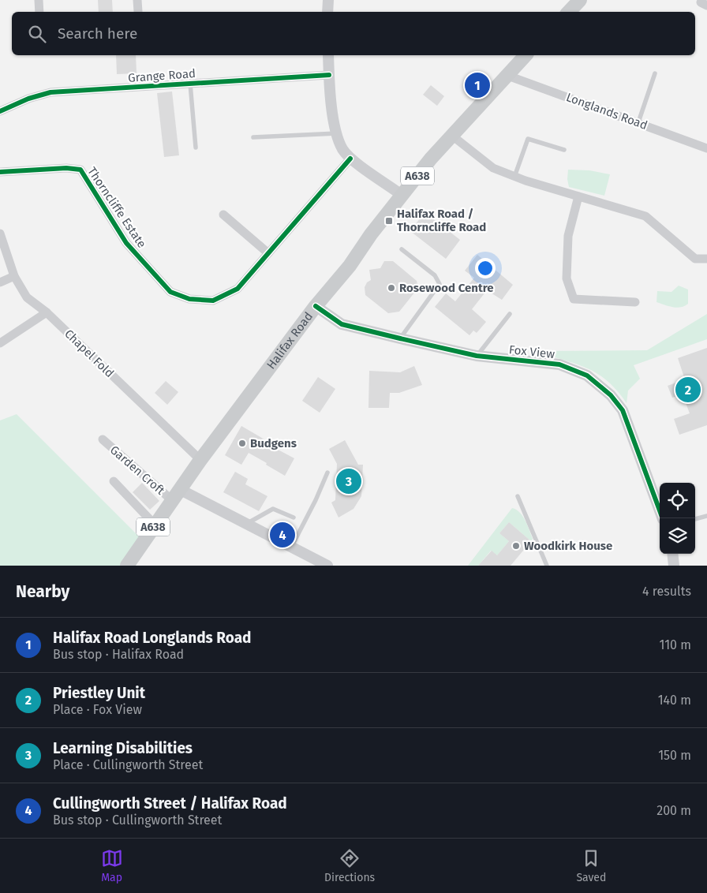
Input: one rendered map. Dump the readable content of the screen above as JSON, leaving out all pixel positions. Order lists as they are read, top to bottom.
{
  "streets": {
    "main road": ["A638", "Halifax Road"],
    "street": [
      "Grange Road",
      "Longlands Road",
      "Thorncliffe Estate",
      "Fox View",
      "Chapel Fold",
      "Garden Croft"
    ]
  },
  "crossings": [
    ["Longlands Road", "Halifax Road"],
    ["Halifax Road", "Fox View"],
    ["Halifax Road", "Chapel Fold"],
    ["Halifax Road", "Garden Croft"]
  ],
  "places": {
    "transit": ["Halifax Road / Thorncliffe Road"],
    "other": ["Rosewood Centre", "Budgens", "Woodkirk House"]
  },
  "page": {
    "search": "Search here",
    "pins": [
      "1",
      "2",
      "3",
      "4"
    ],
    "heading": ["Nearby", "4 results"],
    "list": [
      {
        "mark": "1",
        "name": "Halifax Road Longlands Road",
        "note": "Bus stop · Halifax Road",
        "value": "110 m"
      },
      {
        "mark": "2",
        "name": "Priestley Unit",
        "note": "Place · Fox View",
        "value": "140 m"
      },
      {
        "mark": "3",
        "name": "Learning Disabilities",
        "note": "Place · Cullingworth Street",
        "value": "150 m"
      },
      {
        "mark": "4",
        "name": "Cullingworth Street / Halifax Road",
        "note": "Bus stop · Cullingworth Street",
        "value": "200 m"
      }
    ],
    "nav": ["Map", "Directions", "Saved"]
  }
}
